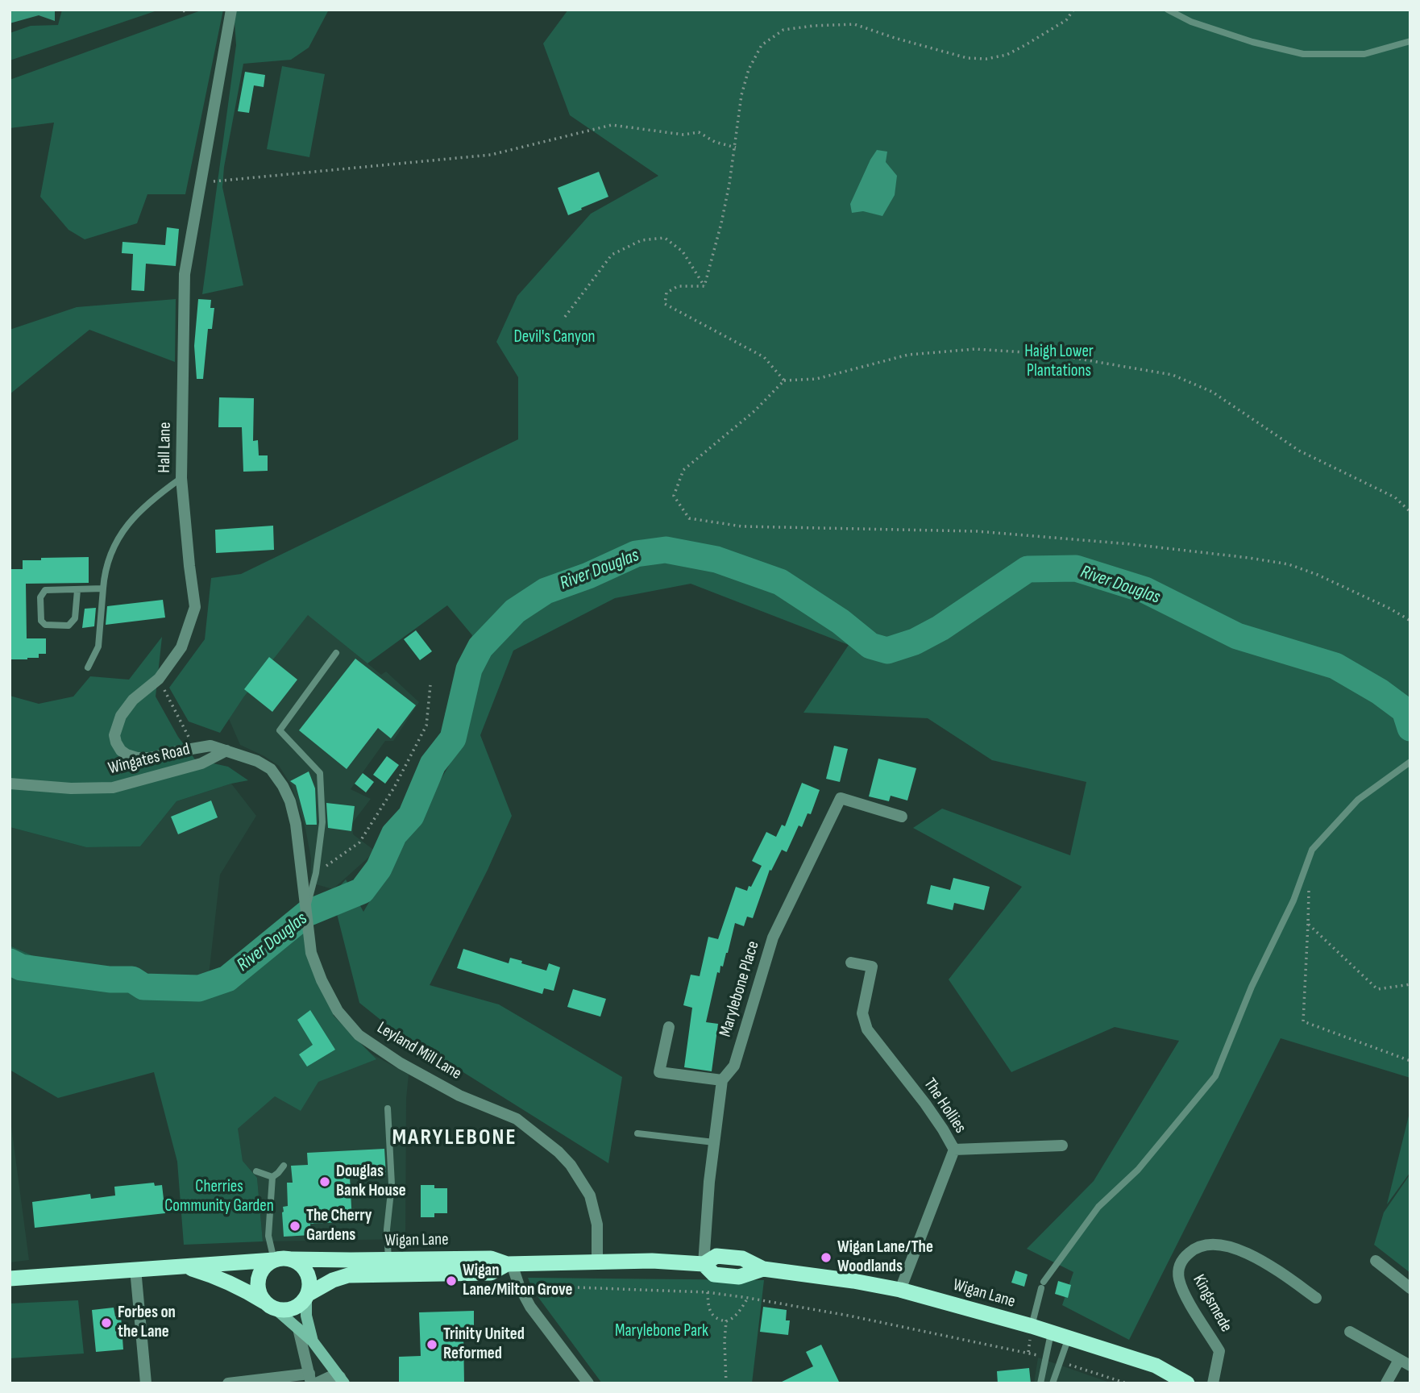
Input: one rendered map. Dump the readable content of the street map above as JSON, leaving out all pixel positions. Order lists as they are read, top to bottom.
{
  "streets": {
    "highway": ["Wigan Lane"],
    "street": [
      "Hall Lane",
      "Wingates Road",
      "Marylebone Place",
      "Leyland Mill Lane",
      "The Hollies",
      "Kingsmede"
    ]
  },
  "crossings": [
    ["Hall Lane", "Wingates Road"],
    ["Hall Lane", "Leyland Mill Lane"],
    ["Wingates Road", "Leyland Mill Lane"],
    ["Marylebone Place", "Wigan Lane"],
    ["Leyland Mill Lane", "Wigan Lane"],
    ["The Hollies", "Wigan Lane"]
  ],
  "districts": ["MARYLEBONE"],
  "water": ["River Douglas"],
  "parks": [
    "Devil's Canyon",
    "Haigh Lower Plantations",
    "Cherries Community Garden",
    "Marylebone Park"
  ],
  "places": [
    "Douglas Bank House",
    "The Cherry Gardens",
    "Wigan Lane/The Woodlands",
    "Wigan Lane/Milton Grove",
    "Forbes on the Lane",
    "Trinity United Reformed"
  ]
}
